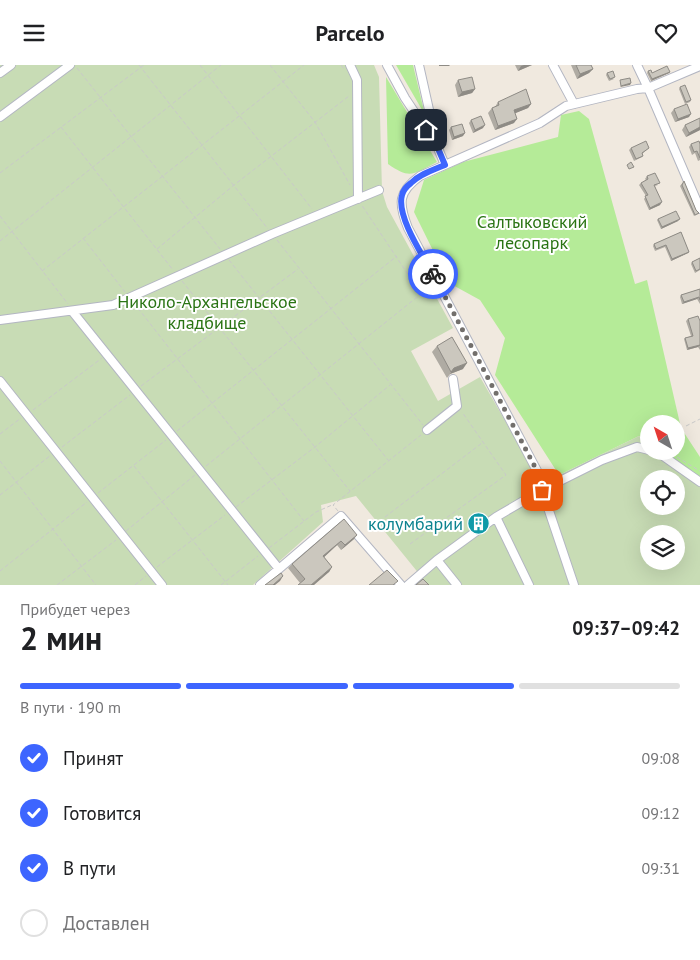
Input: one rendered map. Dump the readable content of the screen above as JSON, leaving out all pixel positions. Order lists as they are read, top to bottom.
{
  "parks": ["Салтыковский лесопарк", "Николо-Архангельское кладбище"],
  "places": {
    "building": ["колумбарий"]
  },
  "north": "top left",
  "page": {
    "header": "Parcelo",
    "heading": ["2 мин", "Прибудет через", "09:37–09:42"],
    "bar": "В пути · 190 m",
    "list": [
      ["Принят", "09:08"],
      ["Готовится", "09:12"],
      ["В пути", "09:31"],
      "Доставлен"
    ]
  }
}
